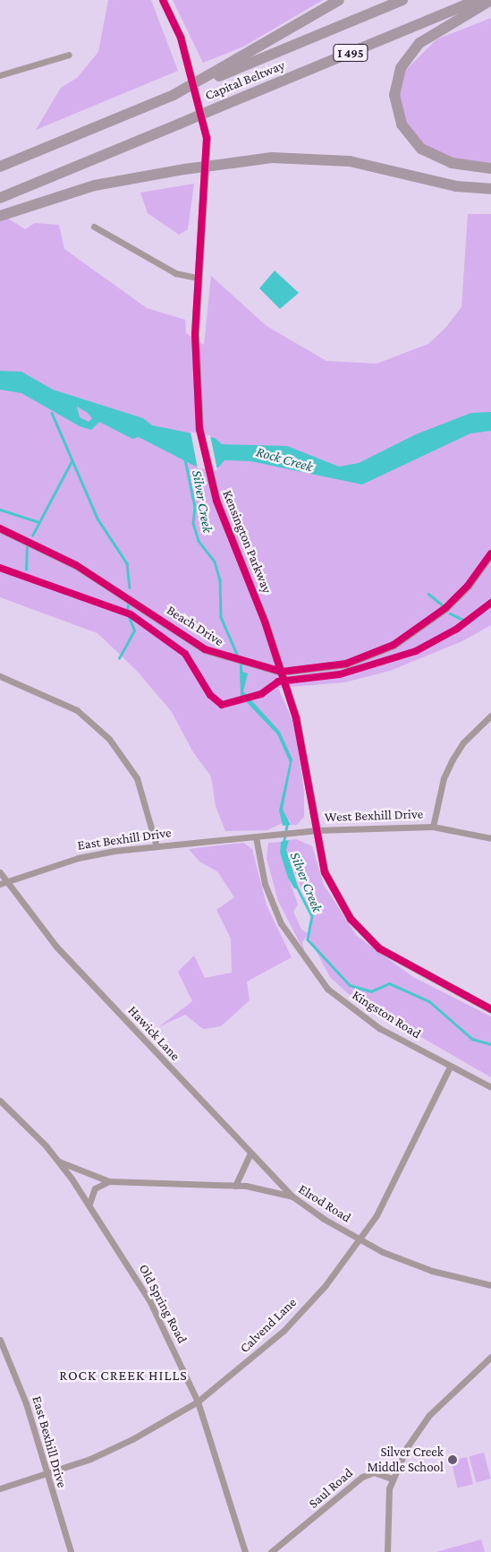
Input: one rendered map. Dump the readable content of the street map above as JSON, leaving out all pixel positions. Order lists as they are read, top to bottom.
{
  "streets": {
    "highway": ["I 495", "Capital Beltway"],
    "street": [
      "Kensington Parkway",
      "Beach Drive",
      "West Bexhill Drive",
      "East Bexhill Drive",
      "Kingston Road",
      "Hawick Lane",
      "Elrod Road",
      "Old Spring Road",
      "Calvend Lane",
      "Saul Road"
    ]
  },
  "crossings": [
    ["Kensington Parkway", "Beach Drive"],
    ["Kensington Parkway", "West Bexhill Drive"],
    ["West Bexhill Drive", "East Bexhill Drive"],
    ["West Bexhill Drive", "Kingston Road"],
    ["East Bexhill Drive", "Kingston Road"],
    ["East Bexhill Drive", "Hawick Lane"],
    ["East Bexhill Drive", "Calvend Lane"],
    ["Kingston Road", "Calvend Lane"],
    ["Hawick Lane", "Elrod Road"],
    ["Elrod Road", "Old Spring Road"],
    ["Elrod Road", "Calvend Lane"],
    ["Old Spring Road", "Calvend Lane"]
  ],
  "districts": ["ROCK CREEK HILLS"],
  "water": ["Rock Creek", "Silver Creek"],
  "places": ["Silver Creek Middle School"]
}
